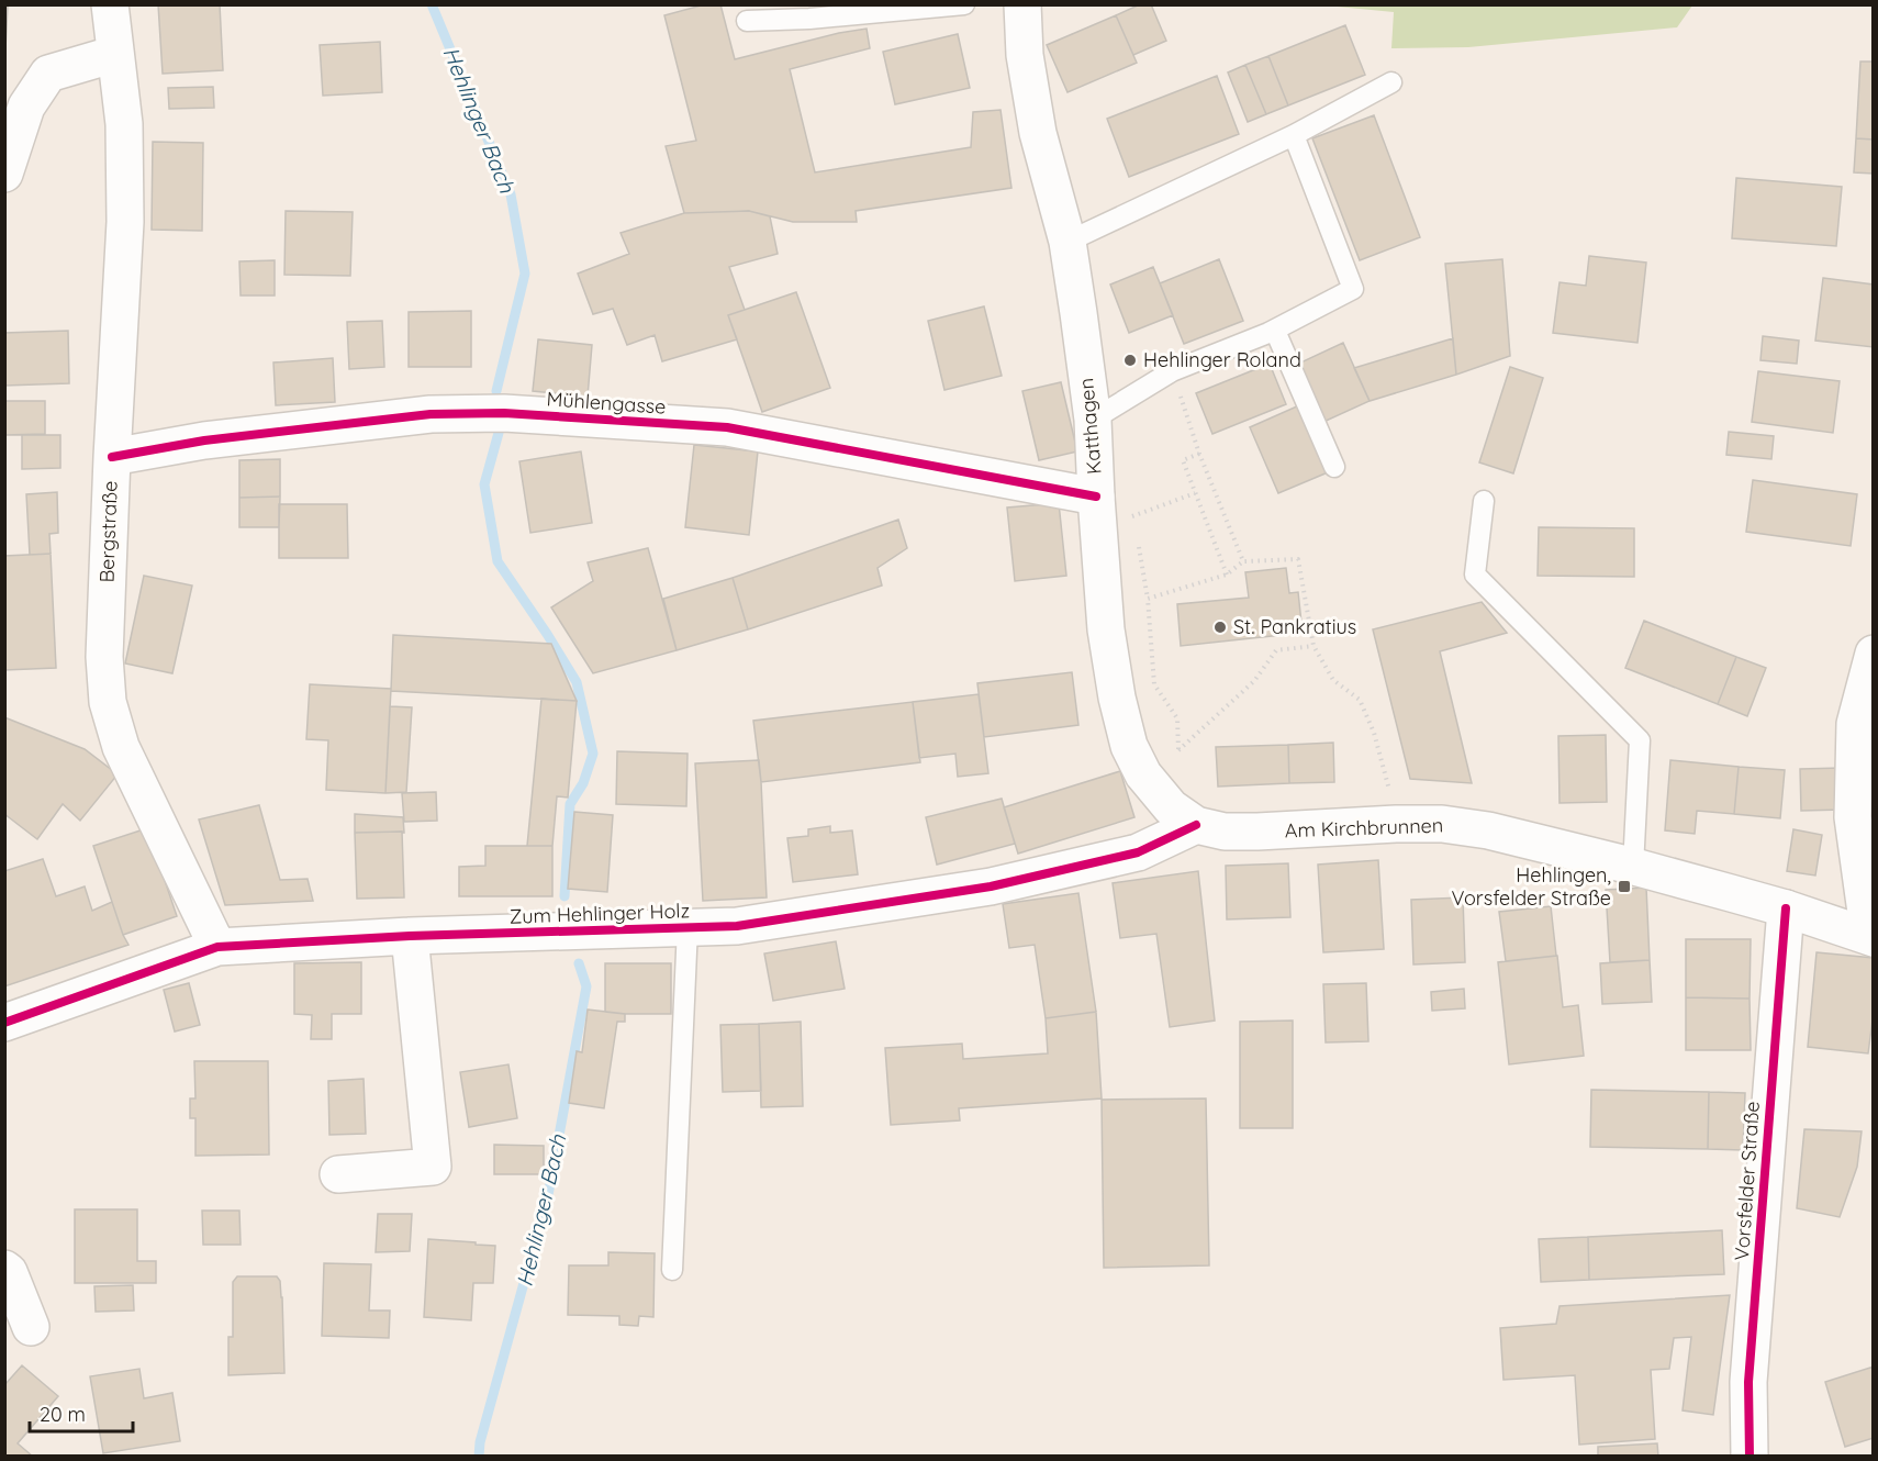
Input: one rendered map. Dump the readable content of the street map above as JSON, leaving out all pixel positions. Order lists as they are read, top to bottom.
{
  "streets": {
    "street": [
      "Mühlengasse",
      "Katthagen",
      "Bergstraße",
      "Am Kirchbrunnen",
      "Zum Hehlinger Holz",
      "Vorsfelder Straße"
    ]
  },
  "crossings": [
    ["Mühlengasse", "Katthagen"],
    ["Mühlengasse", "Bergstraße"],
    ["Katthagen", "Am Kirchbrunnen"],
    ["Katthagen", "Zum Hehlinger Holz"],
    ["Bergstraße", "Zum Hehlinger Holz"],
    ["Am Kirchbrunnen", "Zum Hehlinger Holz"],
    ["Am Kirchbrunnen", "Vorsfelder Straße"]
  ],
  "water": ["Hehlinger Bach"],
  "places": {
    "other": ["Hehlinger Roland", "St. Pankratius"],
    "transit": ["Hehlingen, Vorsfelder Straße"]
  },
  "scale_bar": "20 m"
}
